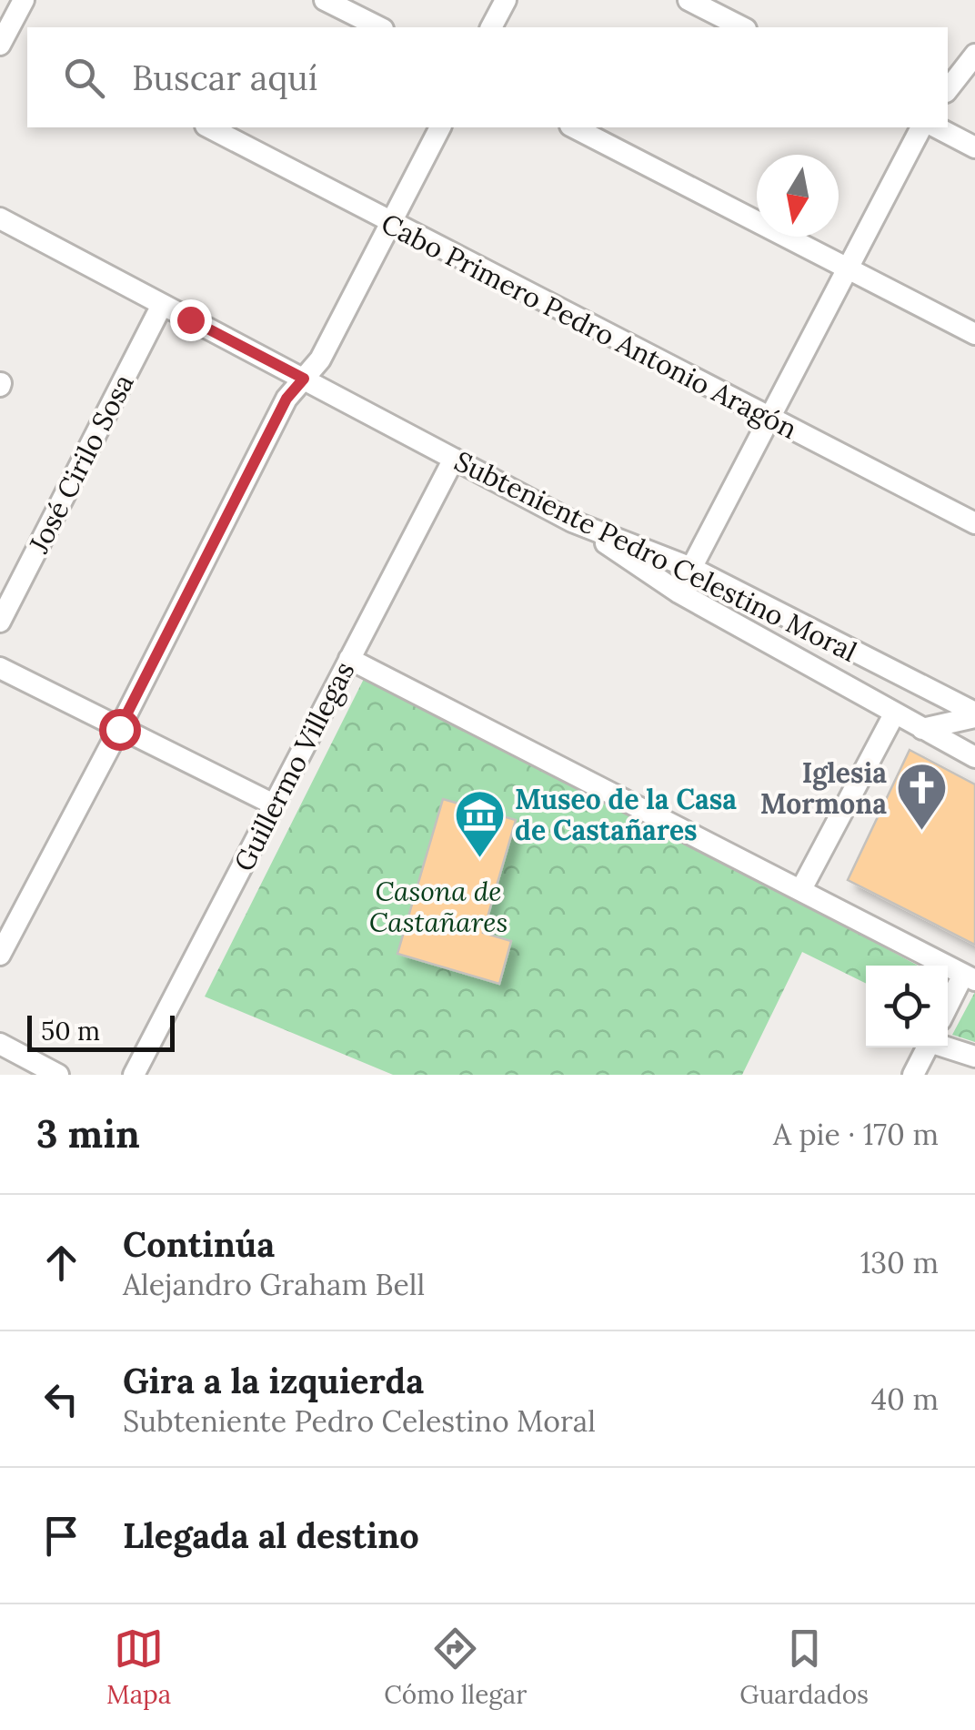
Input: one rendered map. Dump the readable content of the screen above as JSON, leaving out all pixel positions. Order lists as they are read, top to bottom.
{
  "streets": {
    "street": [
      "Cabo Primero Pedro Antonio Aragón",
      "José Cirilo Sosa",
      "Subteniente Pedro Celestino Moral",
      "Guillermo Villegas"
    ]
  },
  "crossings": [
    ["José Cirilo Sosa", "Subteniente Pedro Celestino Moral"],
    ["Subteniente Pedro Celestino Moral", "Guillermo Villegas"]
  ],
  "parks": ["Casona de Castañares"],
  "places": {
    "church": ["Iglesia Mormona"],
    "museum": ["Museo de la Casa de Castañares"]
  },
  "scale_bar": "50 m",
  "north": "bottom",
  "page": {
    "search": "Buscar aquí",
    "scale": "50 m",
    "heading": ["3 min", "A pie · 170 m"],
    "list": [
      ["Continúa", "Alejandro Graham Bell", "130 m"],
      ["Gira a la izquierda", "Subteniente Pedro Celestino Moral", "40 m"],
      "Llegada al destino"
    ],
    "nav": ["Mapa", "Cómo llegar", "Guardados"]
  }
}
